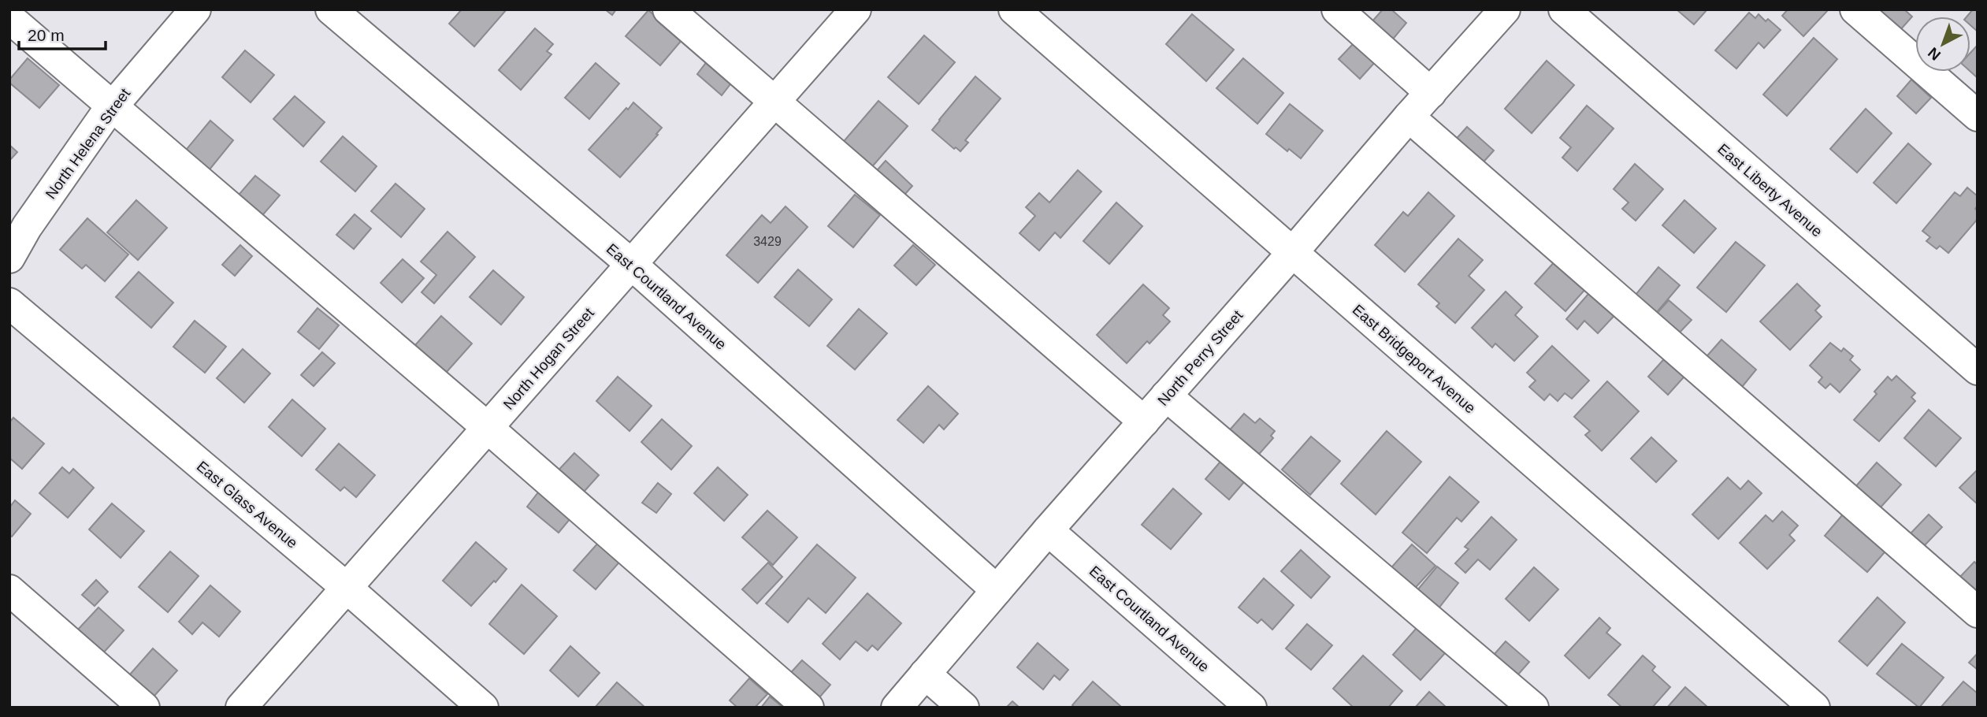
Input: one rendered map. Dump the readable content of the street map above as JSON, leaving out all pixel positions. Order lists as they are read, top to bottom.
{
  "streets": {
    "street": [
      "North Helena Street",
      "East Liberty Avenue",
      "East Courtland Avenue",
      "North Perry Street",
      "North Hogan Street",
      "East Bridgeport Avenue",
      "East Glass Avenue"
    ]
  },
  "crossings": [
    ["East Courtland Avenue", "North Perry Street"],
    ["East Courtland Avenue", "North Hogan Street"],
    ["North Perry Street", "East Bridgeport Avenue"],
    ["North Hogan Street", "East Glass Avenue"]
  ],
  "house_numbers": ["3429"],
  "scale_bar": "20 m",
  "north": "bottom left"
}
